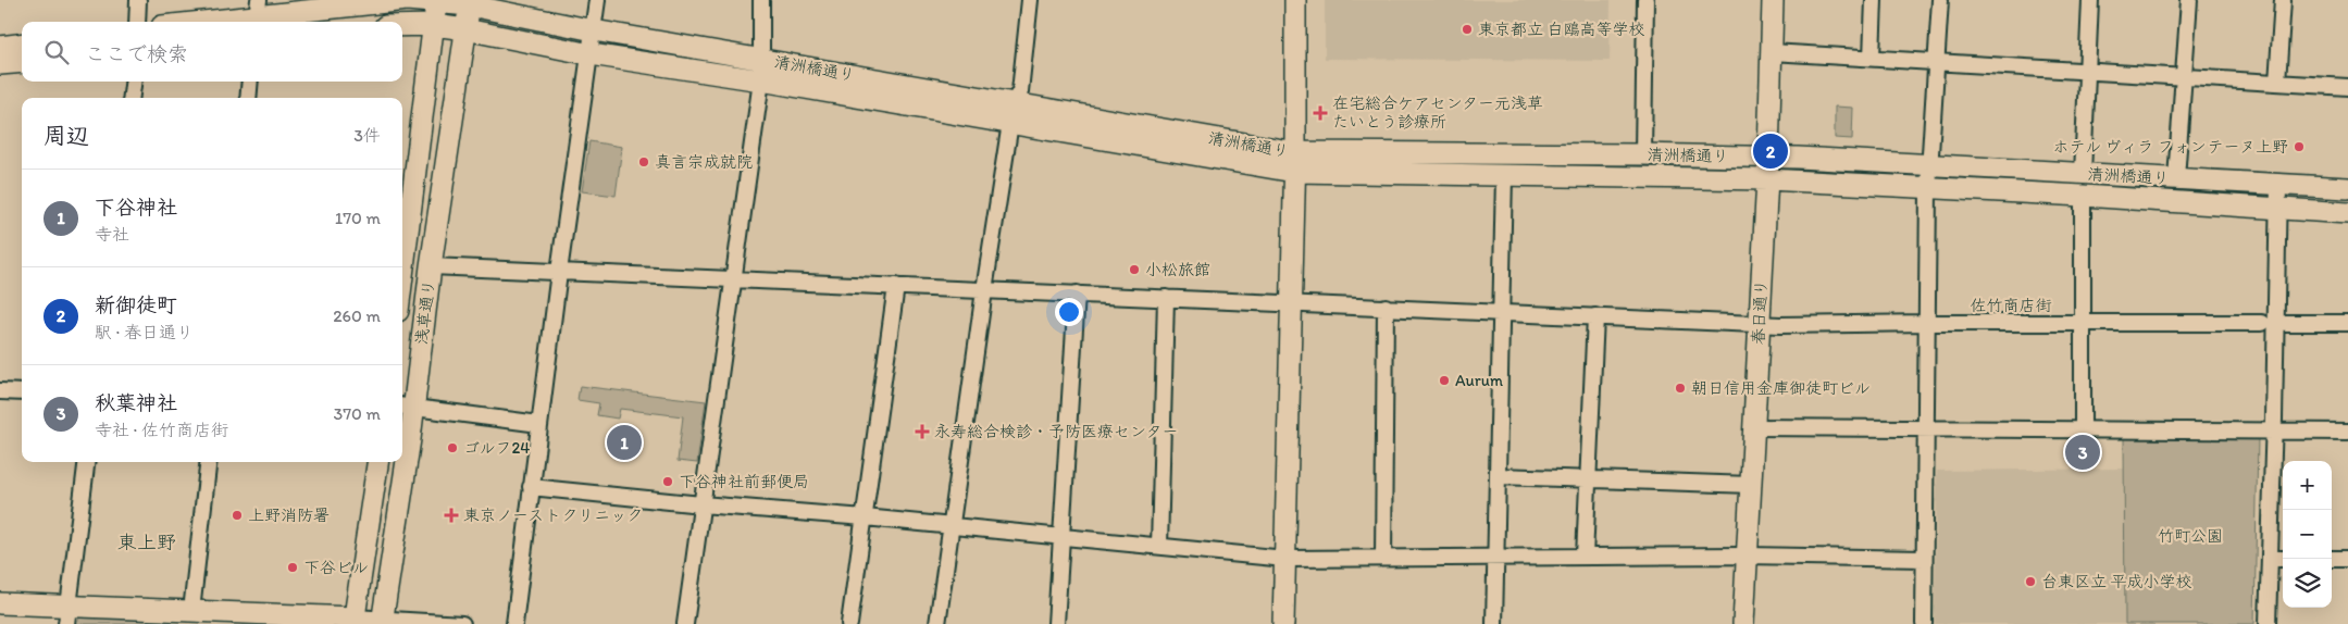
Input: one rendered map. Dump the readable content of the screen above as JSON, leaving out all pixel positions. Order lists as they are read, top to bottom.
{
  "streets": {
    "street": [
      "清洲橋通り",
      "佐竹商店街",
      "浅草通り",
      "春日通り"
    ]
  },
  "crossings": [
    ["清洲橋通り", "浅草通り"],
    ["清洲橋通り", "春日通り"],
    ["佐竹商店街", "浅草通り"],
    ["佐竹商店街", "春日通り"]
  ],
  "districts": ["東上野"],
  "parks": ["竹町公園"],
  "places": {
    "other": [
      "東京都立 白鴎高等学校",
      "ホテル ヴィラ フォンテーヌ上野",
      "真言宗成就院",
      "小松旅館",
      "Aurum",
      "朝日信用金庫御徒町ビル",
      "ゴルフ24",
      "下谷神社前郵便局",
      "上野消防署",
      "下谷ビル",
      "台東区立 平成小学校"
    ],
    "health": ["在宅総合ケアセンター元浅草 たいとう診療所", "永寿総合検診・予防医療センター", "東京ノーストクリニック"]
  },
  "page": {
    "search": "ここで検索",
    "heading": ["周辺", "3件"],
    "pins": ["2", "1", "3"],
    "list": [
      {
        "mark": "1",
        "name": "下谷神社",
        "note": "寺社",
        "value": "170 m"
      },
      {
        "mark": "2",
        "name": "新御徒町",
        "note": "駅 · 春日通り",
        "value": "260 m"
      },
      {
        "mark": "3",
        "name": "秋葉神社",
        "note": "寺社 · 佐竹商店街",
        "value": "370 m"
      }
    ],
    "map_buttons": ["+", "−"]
  }
}
